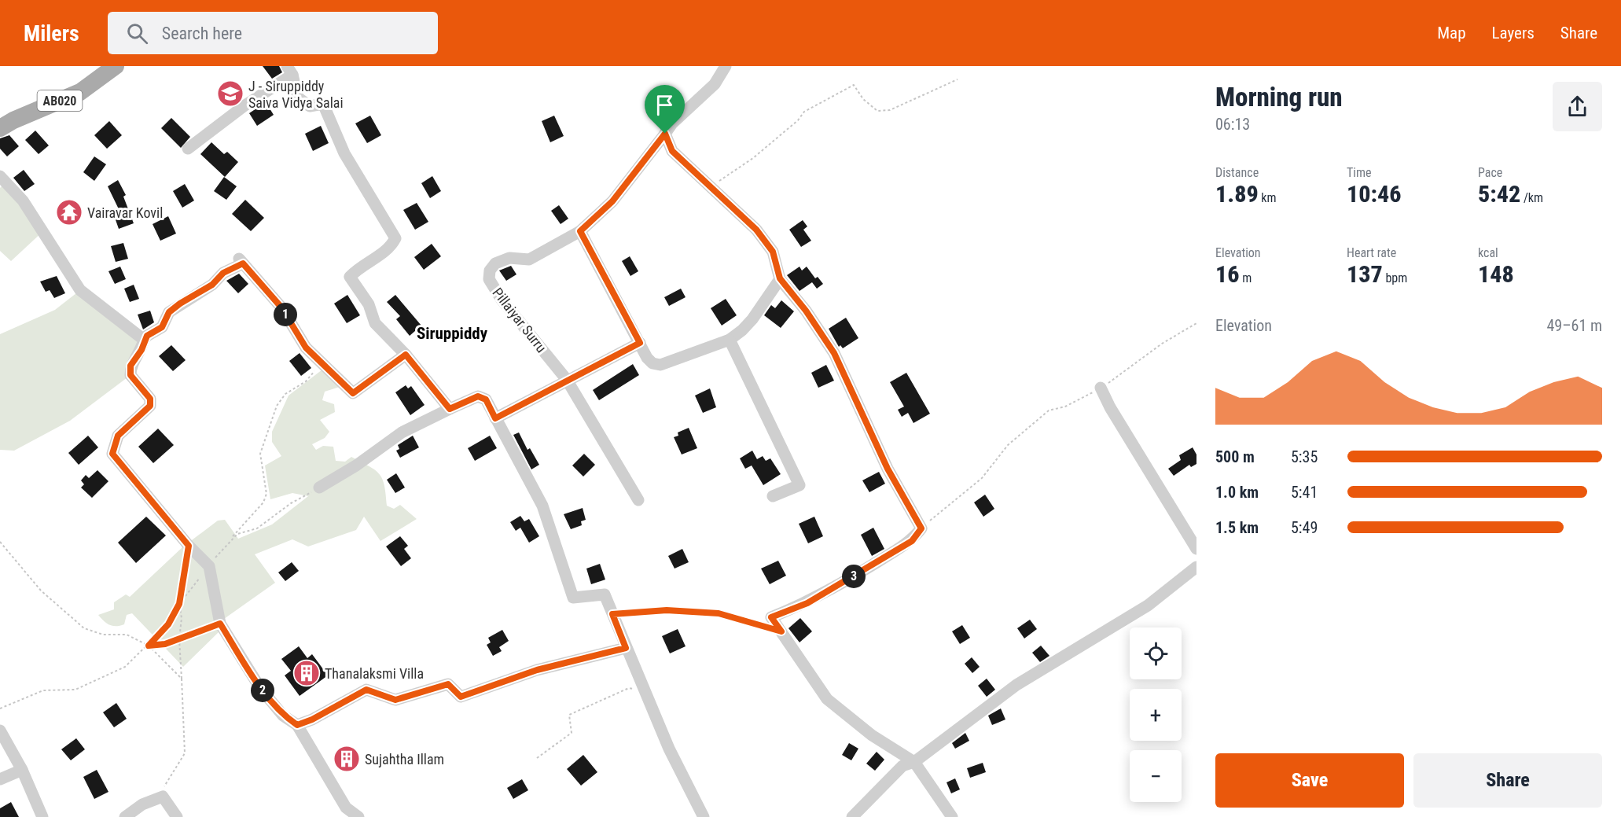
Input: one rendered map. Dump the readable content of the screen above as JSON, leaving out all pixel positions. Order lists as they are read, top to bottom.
{
  "streets": {
    "main road": ["AB020"],
    "street": ["Pillaiyar Surru"]
  },
  "districts": ["Siruppiddy"],
  "places": {
    "school or university": ["J - Siruppiddy Saiva Vidya Salai"],
    "temple": ["Vairavar Kovil"],
    "building": ["Thanalaksmi Villa", "Sujahtha Illam"]
  },
  "page": {
    "header": "Milers",
    "search": "Search here",
    "nav": ["Map", "Layers", "Share"],
    "heading": ["Morning run", "06:13"],
    "stats": [
      ["Distance", "1.89 km"],
      ["Time", "10:46"],
      ["Pace", "5:42 /km"],
      ["Elevation", "16 m"],
      ["Heart rate", "137 bpm"],
      ["kcal", "148"]
    ],
    "pins": ["1", "3", "2"],
    "chart": ["Elevation", "49–61 m"],
    "list": [
      {
        "name": "500 m",
        "note": "5:35"
      },
      {
        "name": "1.0 km",
        "note": "5:41"
      },
      {
        "name": "1.5 km",
        "note": "5:49"
      }
    ],
    "map_buttons": ["+", "−"],
    "buttons": ["Save", "Share"]
  }
}
